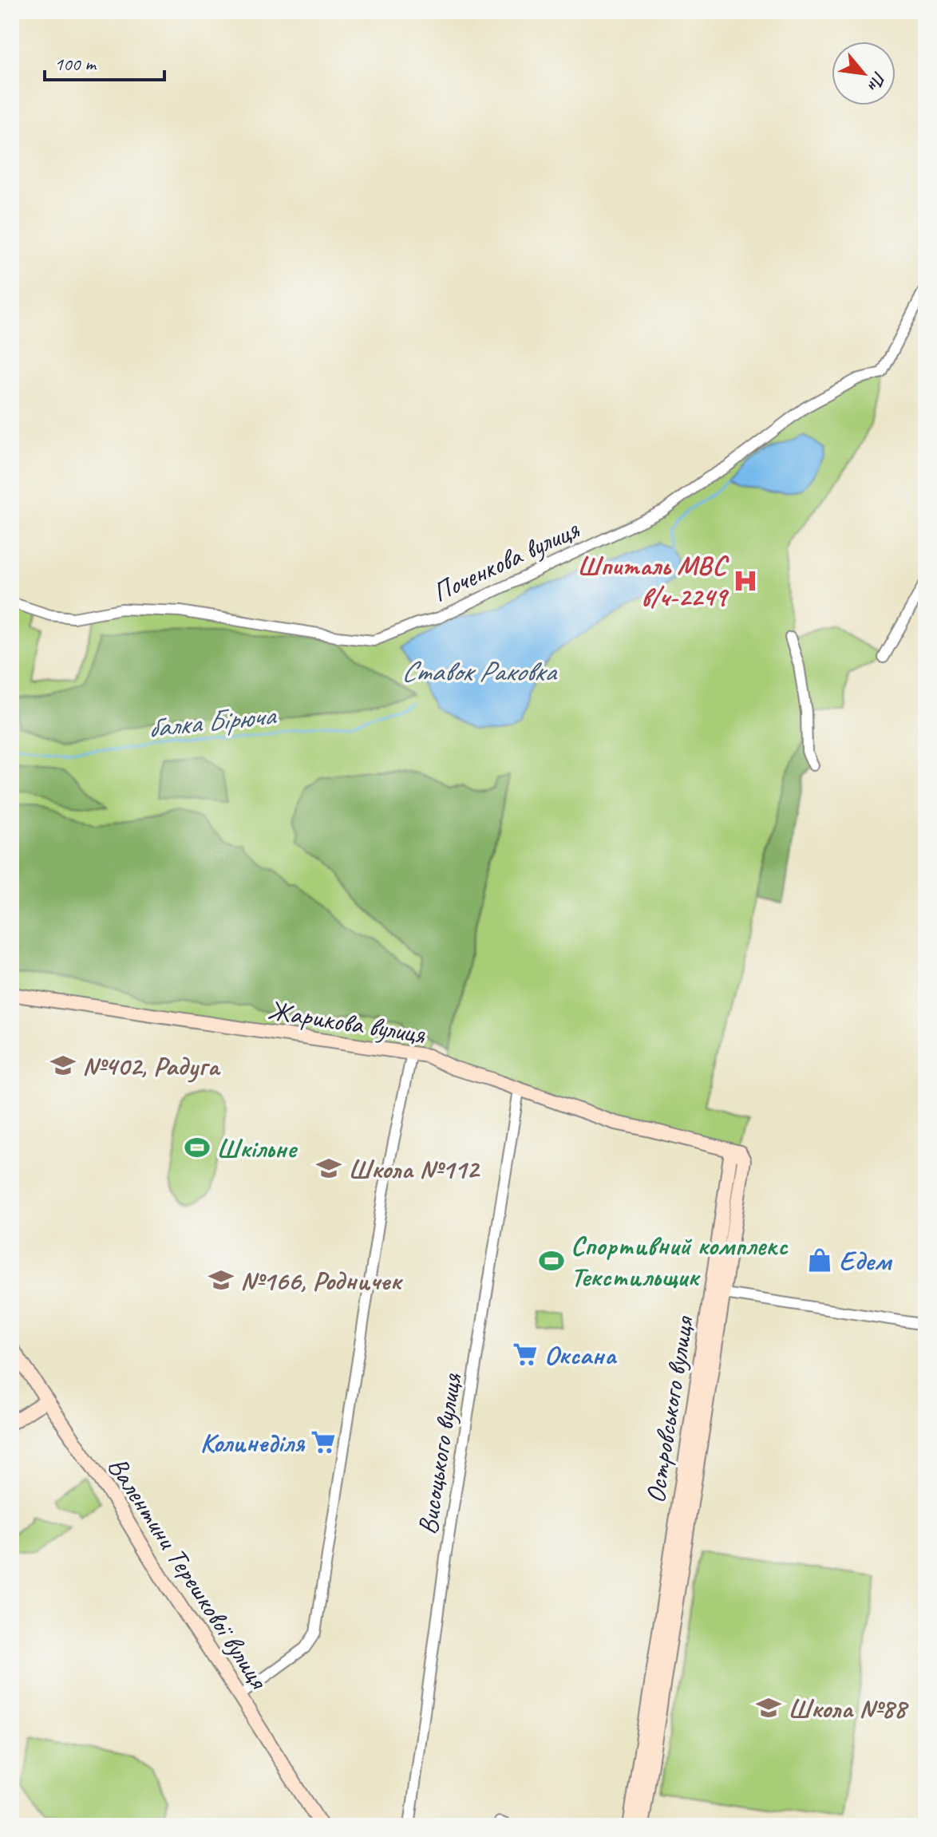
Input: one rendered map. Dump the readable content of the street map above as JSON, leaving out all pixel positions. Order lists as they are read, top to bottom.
{
  "streets": {
    "street": [
      "Поченкова вулиця",
      "Жарикова вулиця",
      "Островського вулиця",
      "Висоцького вулиця",
      "Валентини Терешкової вулиця"
    ]
  },
  "crossings": [
    ["Жарикова вулиця", "Островського вулиця"],
    ["Жарикова вулиця", "Висоцького вулиця"]
  ],
  "water": ["Ставок Раковка", "балка Бірюча"],
  "places": {
    "hospital": ["Шпиталь МВС в/ч-2249"],
    "school or university": [
      "№402, Радуга",
      "Школа №112",
      "№166, Родничек",
      "Школа №88"
    ],
    "sports": ["Шкільне", "Спортивний комплекс Текстильщик"],
    "shop": ["Едем"],
    "supermarket": ["Оксана", "Колинеділя"]
  },
  "scale_bar": "100 m",
  "north": "bottom right"
}
